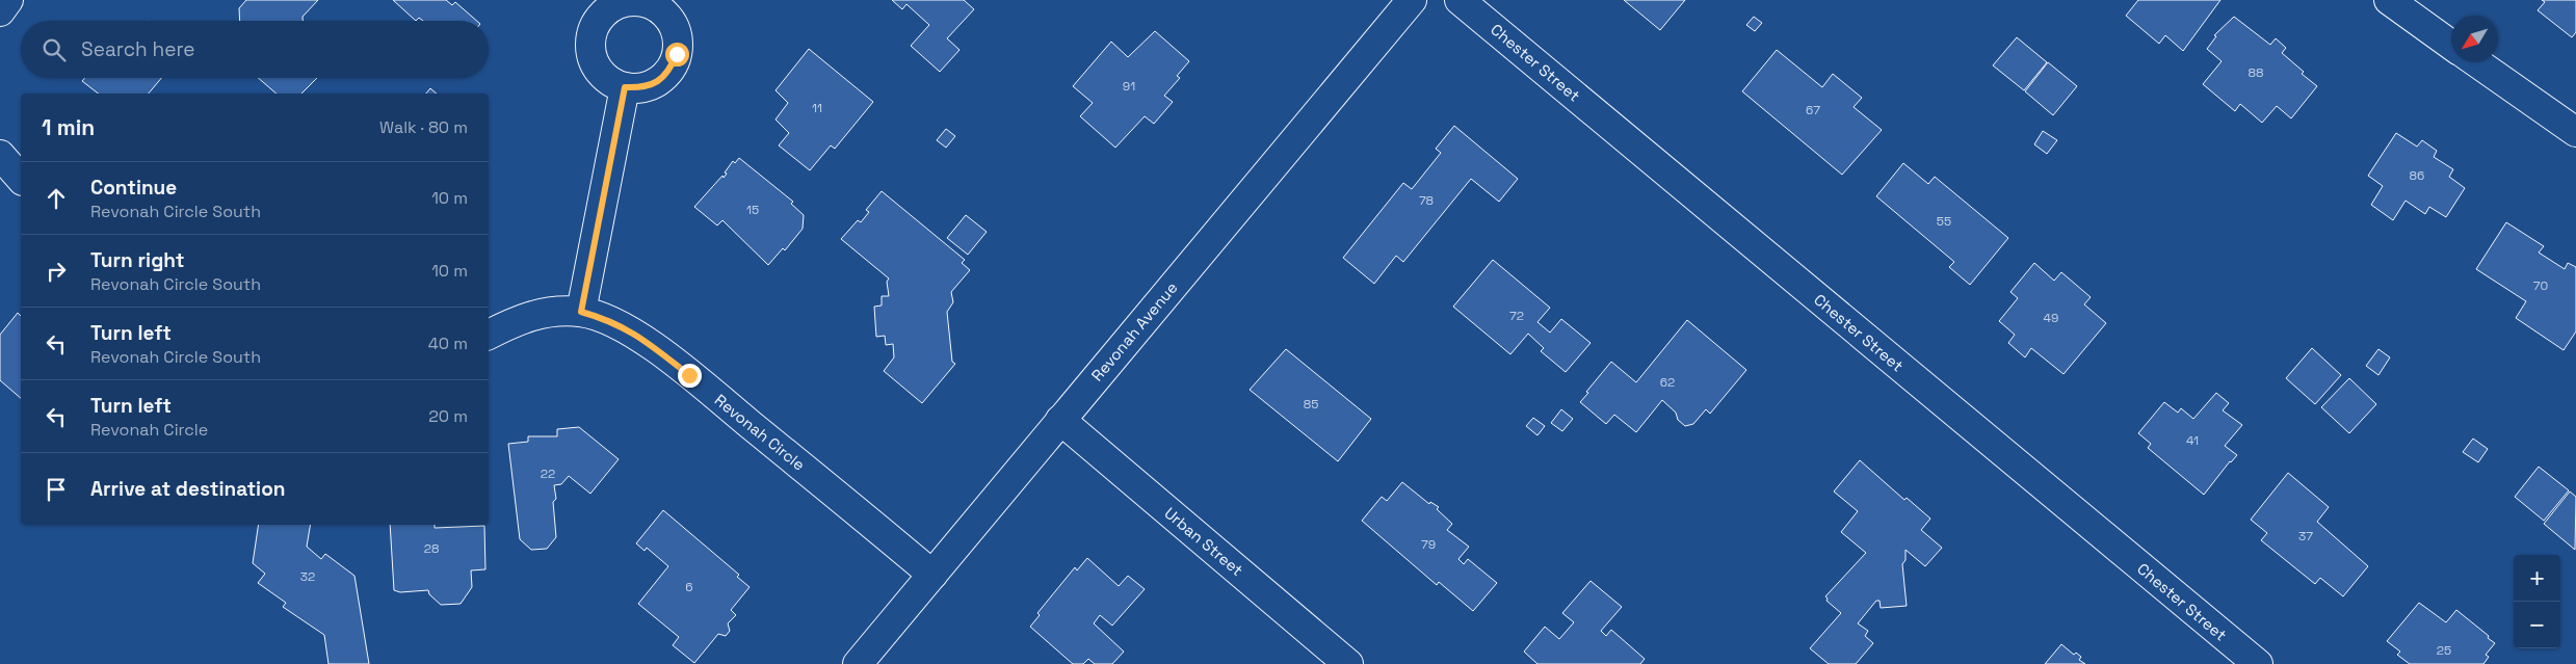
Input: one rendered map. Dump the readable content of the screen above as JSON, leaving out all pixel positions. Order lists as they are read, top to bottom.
{
  "streets": {
    "street": [
      "Chester Street",
      "Revonah Avenue",
      "Revonah Circle",
      "Urban Street"
    ]
  },
  "crossings": [
    ["Revonah Avenue", "Revonah Circle"],
    ["Revonah Avenue", "Urban Street"]
  ],
  "house_numbers": [
    "88",
    "91",
    "11",
    "67",
    "86",
    "78",
    "15",
    "55",
    "70",
    "72",
    "49",
    "62",
    "85",
    "41",
    "22",
    "37",
    "79",
    "28",
    "32",
    "6",
    "25"
  ],
  "north": "bottom left",
  "page": {
    "search": "Search here",
    "heading": ["1 min", "Walk · 80 m"],
    "list": [
      ["Continue", "Revonah Circle South", "10 m"],
      ["Turn right", "Revonah Circle South", "10 m"],
      ["Turn left", "Revonah Circle South", "40 m"],
      ["Turn left", "Revonah Circle", "20 m"],
      "Arrive at destination"
    ],
    "map_buttons": ["+", "−"]
  }
}
